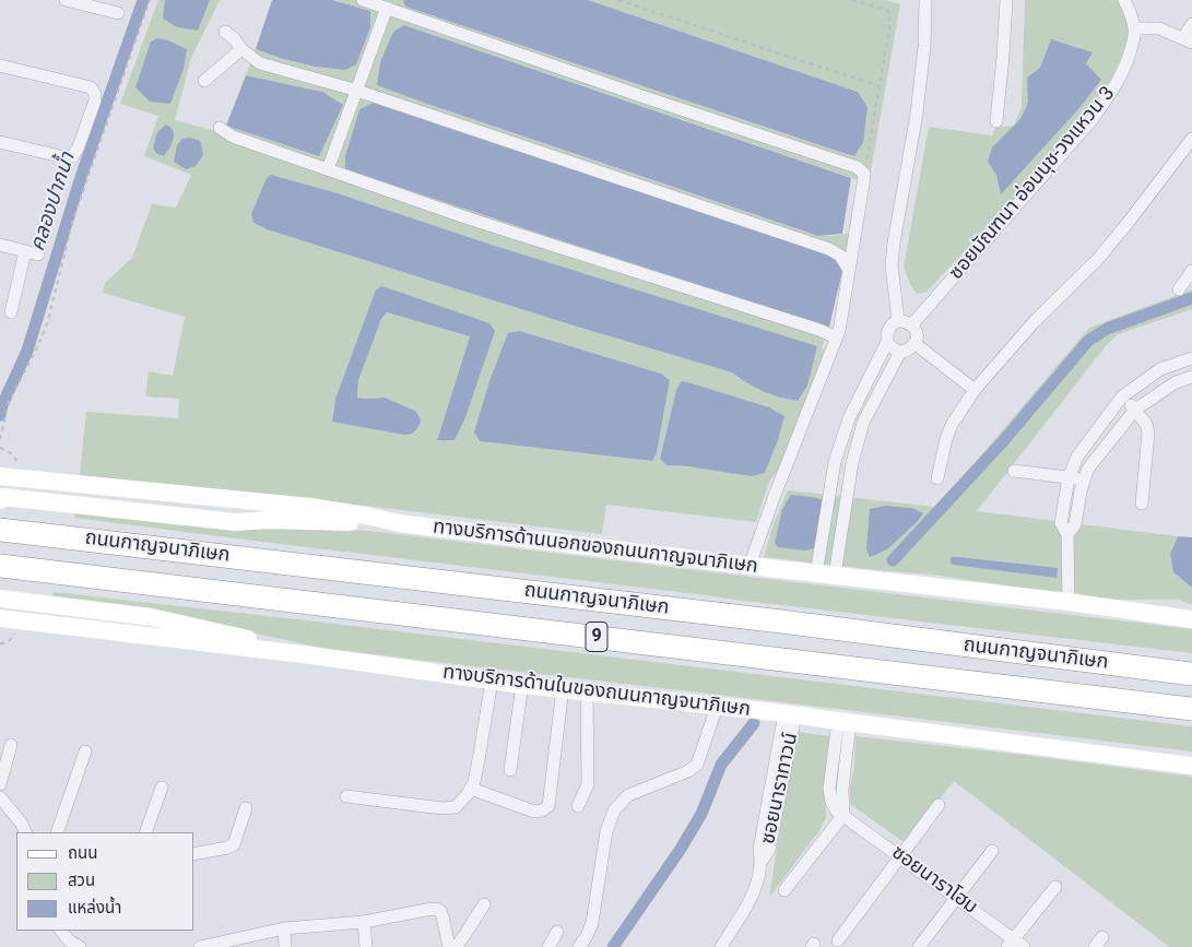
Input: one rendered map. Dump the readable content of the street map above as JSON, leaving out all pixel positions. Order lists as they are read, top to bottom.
{
  "streets": {
    "highway": ["ถนนกาญจนาภิเษก", "9"],
    "main road": ["ทางบริการด้านนอกของถนนกาญจนาภิเษก", "ทางบริการด้านในของถนนกาญจนาภิเษก"],
    "street": ["ซอยมัณฑนา อ่อนนุช-วงแหวน 3", "ซอยนาราทาวน์", "ซอยนาราโฮม"]
  },
  "crossings": [
    ["ทางบริการด้านในของถนนกาญจนาภิเษก", "ซอยนาราทาวน์"]
  ],
  "water": ["คลองปากน้ำ"],
  "legend": ["ถนน", "สวน", "แหล่งน้ำ"]
}
